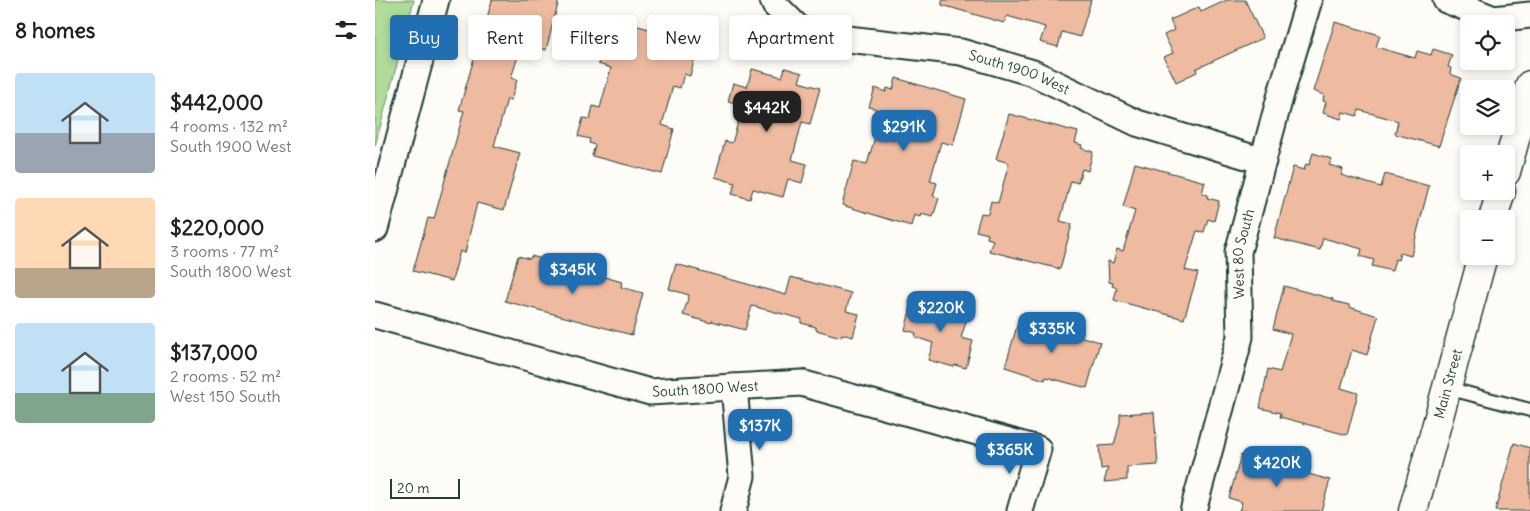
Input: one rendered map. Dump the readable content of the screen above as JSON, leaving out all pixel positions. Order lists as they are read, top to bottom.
{
  "streets": {
    "main road": ["Main Street"],
    "street": ["South 1900 West", "West 80 South", "South 1800 West"]
  },
  "crossings": [
    ["South 1900 West", "West 80 South"]
  ],
  "scale_bar": "20 m",
  "page": {
    "heading": "8 homes",
    "map_buttons": ["+", "−"],
    "chip": [
      "Buy",
      "Rent",
      "Filters",
      "New",
      "Apartment"
    ],
    "list": [
      {
        "name": "$442,000",
        "note": "4 rooms · 132 m² · South 1900 West"
      },
      {
        "name": "$220,000",
        "note": "3 rooms · 77 m² · South 1800 West"
      },
      {
        "name": "$137,000",
        "note": "2 rooms · 52 m² · West 150 South"
      }
    ],
    "price": [
      "$442K",
      "$291K",
      "$345K",
      "$220K",
      "$335K",
      "$137K",
      "$365K",
      "$420K"
    ],
    "scale": "20 m"
  }
}
